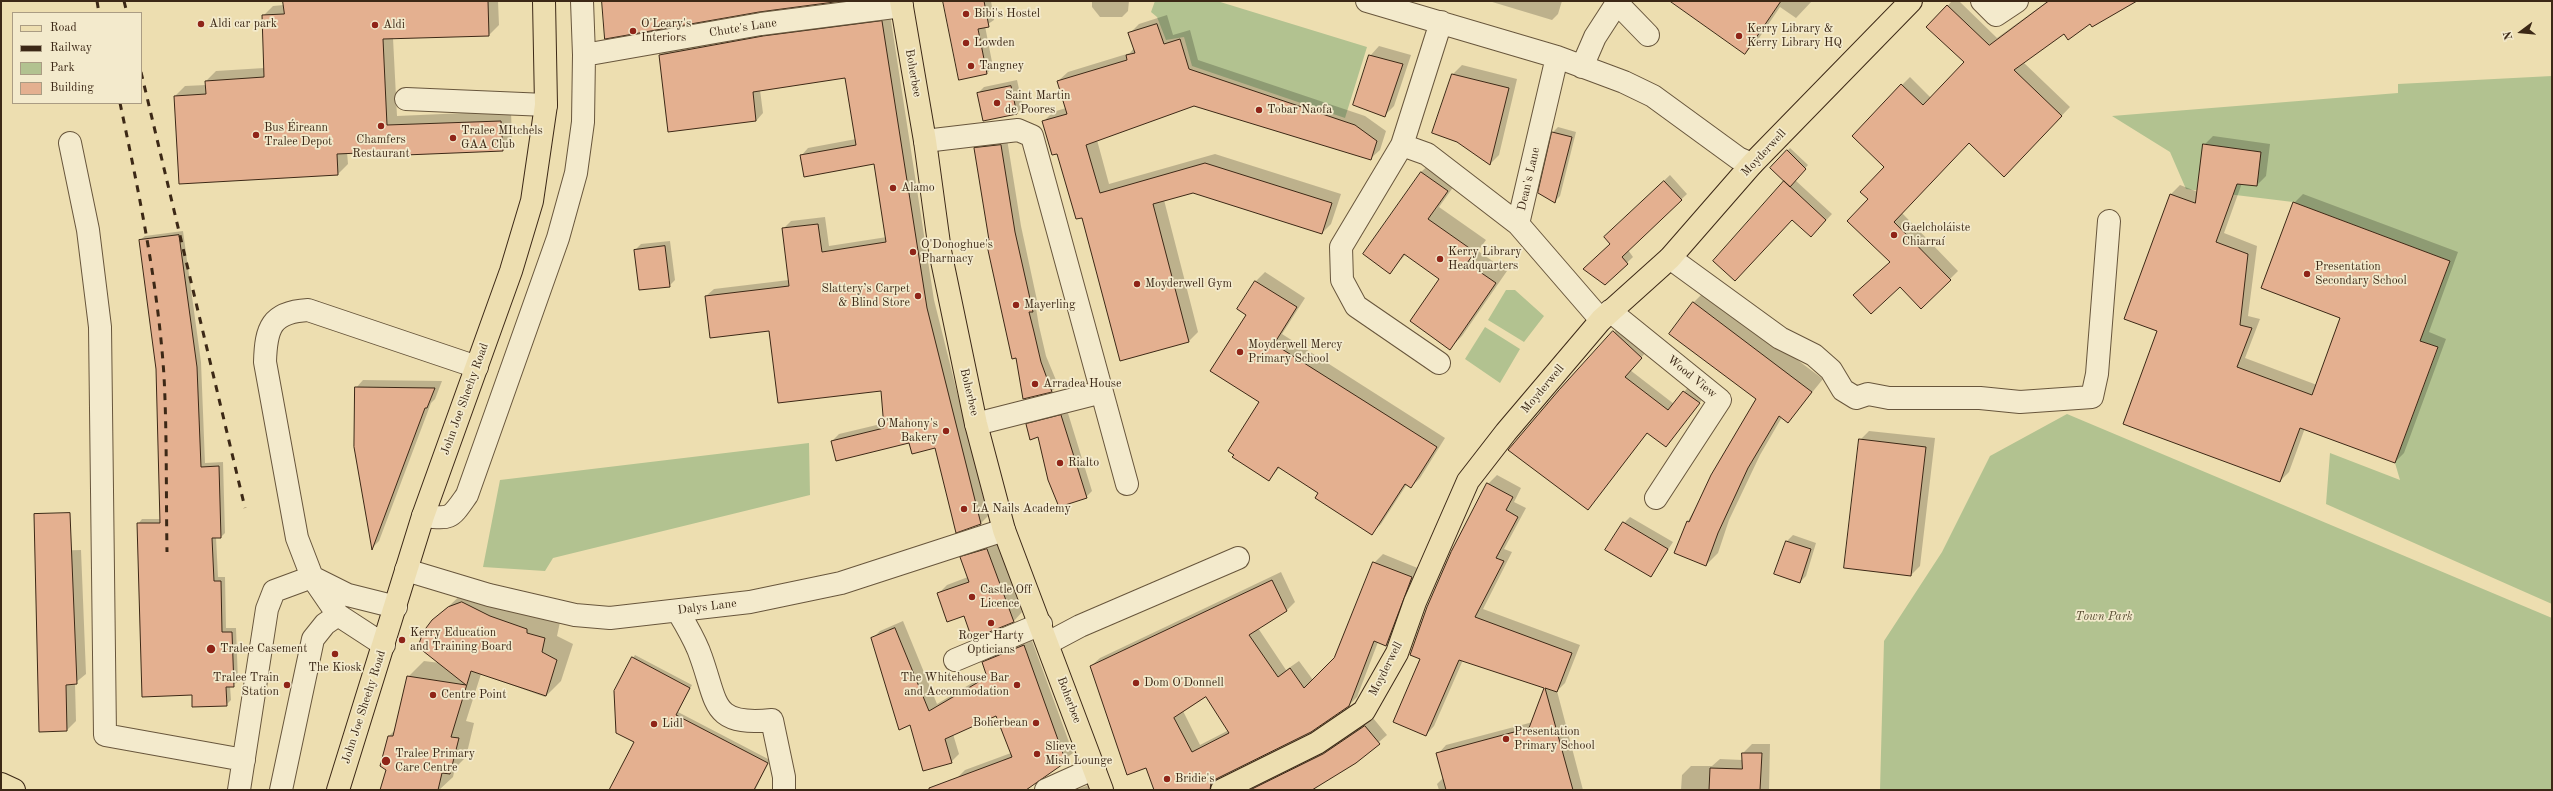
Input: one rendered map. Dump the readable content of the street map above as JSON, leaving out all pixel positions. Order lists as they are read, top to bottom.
{
  "streets": {
    "main road": ["Boherbee", "Moyderwell", "John Joe Sheehy Road"],
    "street": [
      "Chute's Lane",
      "Dean's Lane",
      "Wood View",
      "Dalys Lane"
    ]
  },
  "crossings": [
    ["Chute's Lane", "Boherbee"],
    ["Boherbee", "Dalys Lane"],
    ["Moyderwell", "Dean's Lane"],
    ["Moyderwell", "Wood View"],
    ["Dean's Lane", "Wood View"],
    ["John Joe Sheehy Road", "Dalys Lane"]
  ],
  "parks": ["Town Park"],
  "places": [
    "Bibi's Hostel",
    "Aldi car park",
    "Aldi",
    "O'Leary's Interiors",
    "Kerry Library & Kerry Library HQ",
    "Lowden",
    "Tangney",
    "Saint Martin de Poores",
    "Tobar Naofa",
    "Chamfers Restaurant",
    "Bus Éireann Tralee Depot",
    "Tralee MItchels GAA Club",
    "Alamo",
    "Gaelcholáiste Chiarraí",
    "O'Donoghue's Pharmacy",
    "Kerry Library Headquarters",
    "Presentation Secondary School",
    "Moyderwell Gym",
    "Slattery’s Carpet & Blind Store",
    "Mayerling",
    "Moyderwell Mercy Primary School",
    "Arradea House",
    "O'Mahony's Bakery",
    "Rialto",
    "LA Nails Academy",
    "Castle Off Licence",
    "Roger Harty Opticians",
    "Kerry Education and Training Board",
    "Tralee Casement",
    "The Kiosk",
    "Dom O'Donnell",
    "Tralee Train Station",
    "The Whitehouse Bar and Accommodation",
    "Centre Point",
    "Boherbean",
    "Lidl",
    "Presentation Primary School",
    "Slieve Mish Lounge",
    "Tralee Primary Care Centre",
    "Bridie's"
  ],
  "legend": [
    "Road",
    "Railway",
    "Park",
    "Building"
  ],
  "north": "left"
}
